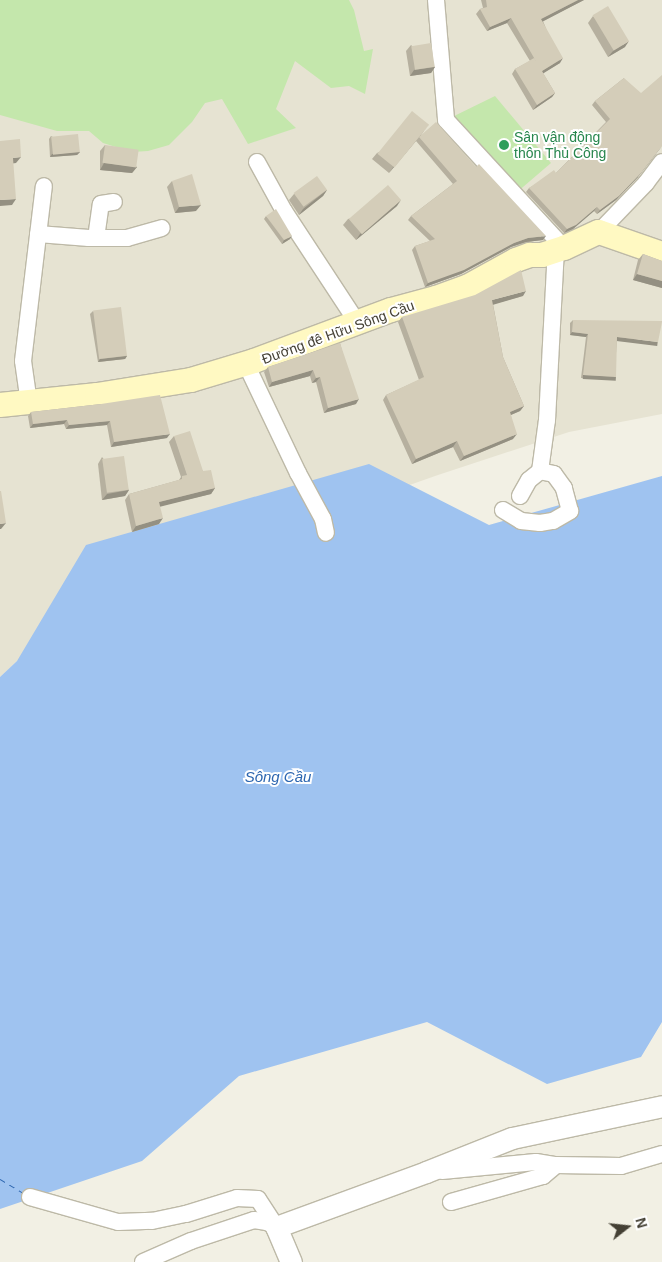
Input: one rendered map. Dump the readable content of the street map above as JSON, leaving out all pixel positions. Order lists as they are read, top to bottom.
{
  "streets": {
    "main road": ["Đường đê Hữu Sông Cầu"]
  },
  "water": ["Sông Cầu"],
  "places": ["Sân vận động thôn Thủ Công"],
  "north": "right"
}
